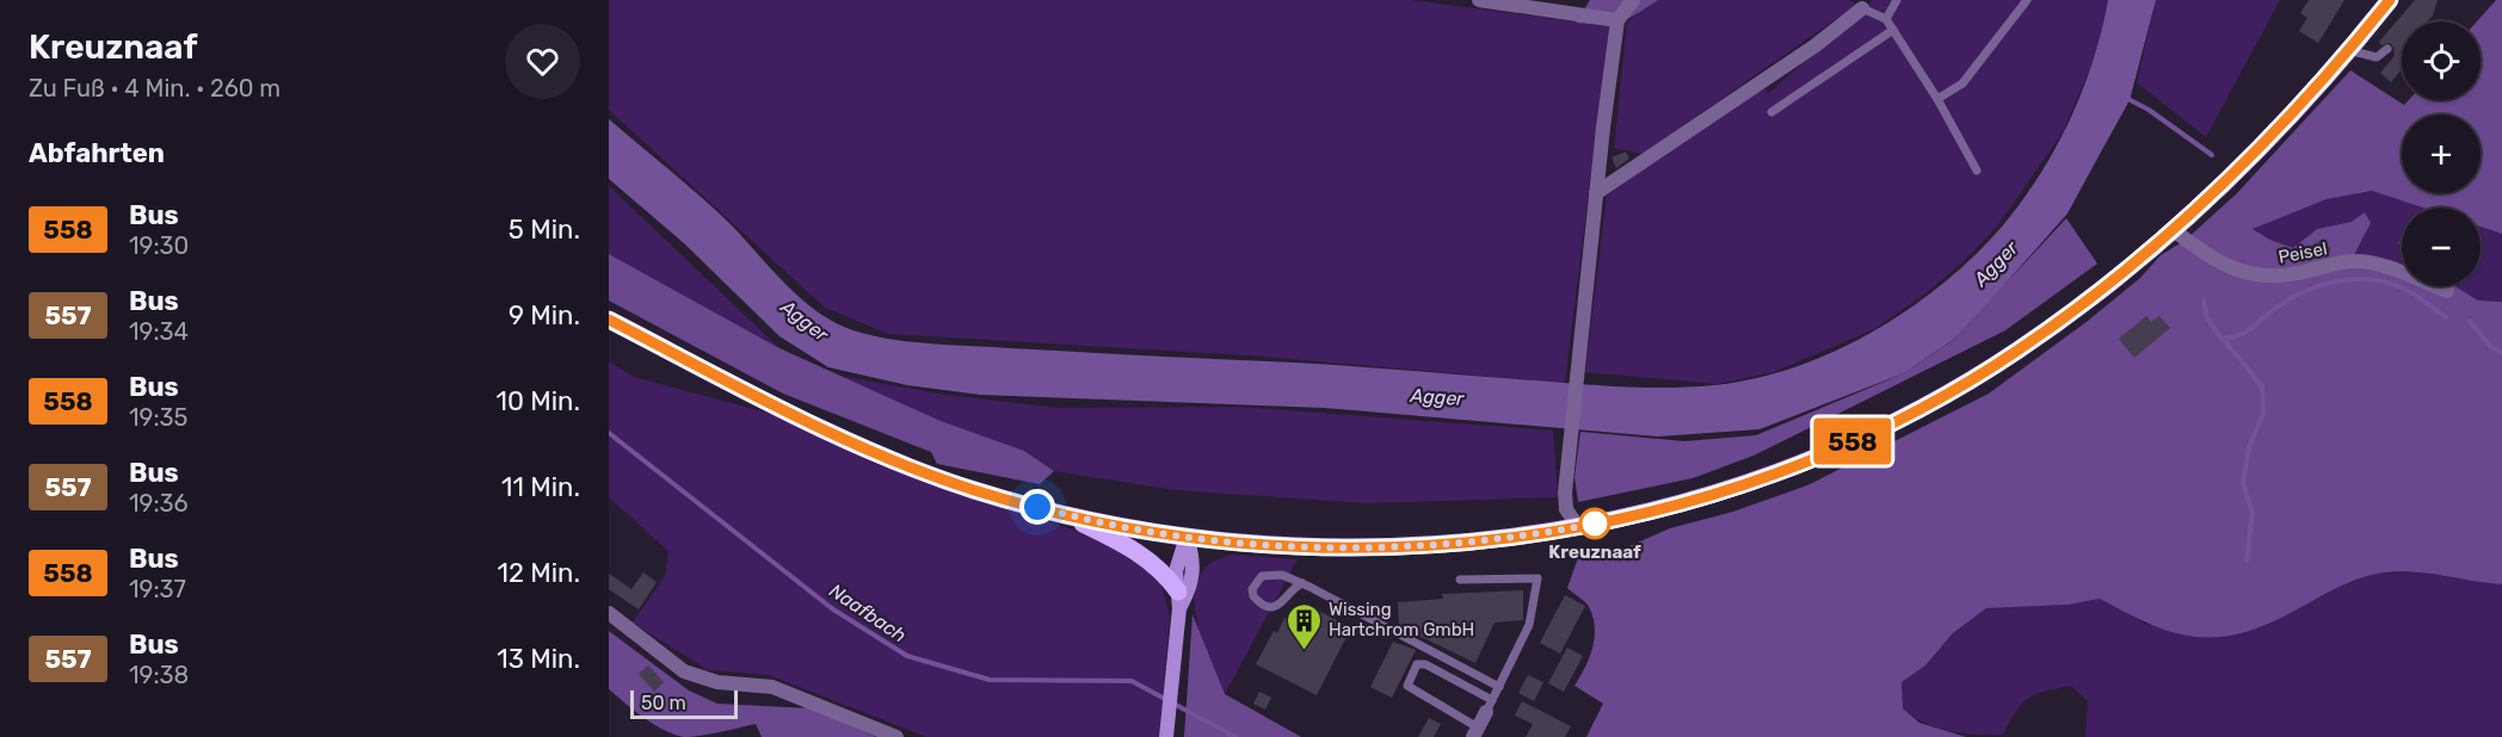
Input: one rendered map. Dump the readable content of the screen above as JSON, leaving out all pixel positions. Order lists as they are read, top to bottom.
{
  "streets": {
    "street": ["Peisel"]
  },
  "water": ["Agger", "Naafbach"],
  "places": {
    "other": ["Kreuznaaf"],
    "building": ["Wissing Hartchrom GmbH"]
  },
  "lines": ["bus line 558"],
  "scale_bar": "50 m",
  "page": {
    "heading": [
      ["Kreuznaaf", "Zu Fuß · 4 Min. · 260 m"],
      "Abfahrten"
    ],
    "on_map": "558",
    "map_buttons": ["+", "−"],
    "list": [
      {
        "mark": "558",
        "name": "Bus",
        "note": "19:30",
        "value": "5 Min."
      },
      {
        "mark": "557",
        "name": "Bus",
        "note": "19:34",
        "value": "9 Min."
      },
      {
        "mark": "558",
        "name": "Bus",
        "note": "19:35",
        "value": "10 Min."
      },
      {
        "mark": "557",
        "name": "Bus",
        "note": "19:36",
        "value": "11 Min."
      },
      {
        "mark": "558",
        "name": "Bus",
        "note": "19:37",
        "value": "12 Min."
      },
      {
        "mark": "557",
        "name": "Bus",
        "note": "19:38",
        "value": "13 Min."
      }
    ],
    "scale": "50 m"
  }
}
